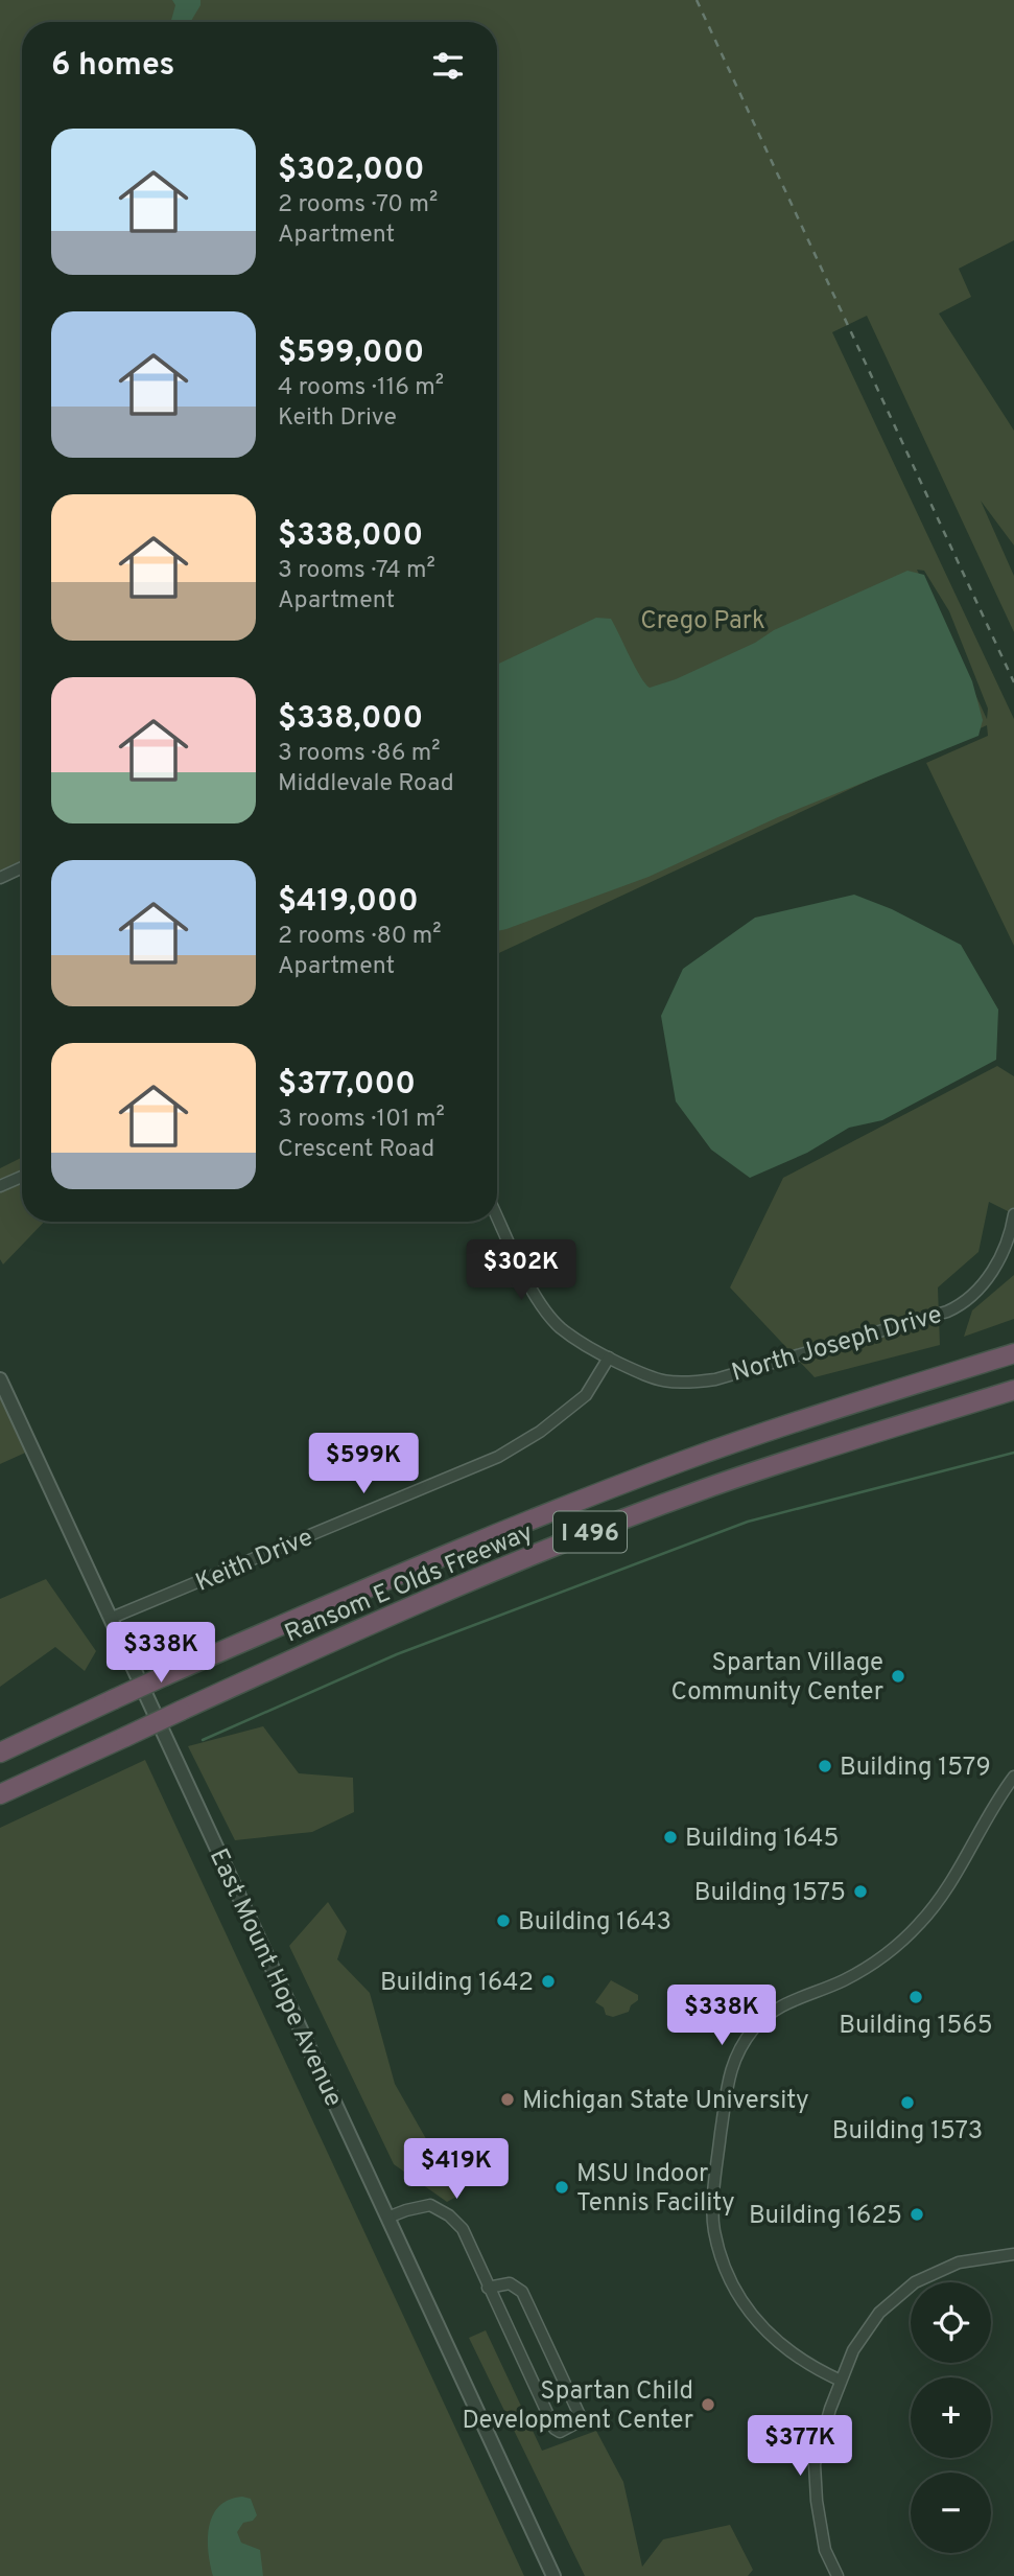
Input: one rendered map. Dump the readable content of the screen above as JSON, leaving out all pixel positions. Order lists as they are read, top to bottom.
{
  "streets": {
    "highway": ["I 496", "Ransom E Olds Freeway"],
    "street": ["North Joseph Drive", "Keith Drive", "East Mount Hope Avenue"]
  },
  "crossings": [
    ["North Joseph Drive", "Keith Drive"],
    ["Keith Drive", "East Mount Hope Avenue"]
  ],
  "parks": ["Crego Park"],
  "places": [
    "Spartan Village Community Center",
    "Building 1579",
    "Building 1645",
    "Building 1575",
    "Building 1643",
    "Building 1642",
    "Building 1565",
    "Michigan State University",
    "Building 1573",
    "MSU Indoor Tennis Facility",
    "Building 1625",
    "Spartan Child Development Center"
  ],
  "page": {
    "heading": "6 homes",
    "list": [
      {
        "name": "$302,000",
        "note": "2 rooms · 70 m² · Apartment"
      },
      {
        "name": "$599,000",
        "note": "4 rooms · 116 m² · Keith Drive"
      },
      {
        "name": "$338,000",
        "note": "3 rooms · 74 m² · Apartment"
      },
      {
        "name": "$338,000",
        "note": "3 rooms · 86 m² · Middlevale Road"
      },
      {
        "name": "$419,000",
        "note": "2 rooms · 80 m² · Apartment"
      },
      {
        "name": "$377,000",
        "note": "3 rooms · 101 m² · Crescent Road"
      }
    ],
    "price": [
      "$302K",
      "$599K",
      "$338K",
      "$338K",
      "$419K",
      "$377K"
    ],
    "map_buttons": ["+", "−"]
  }
}
